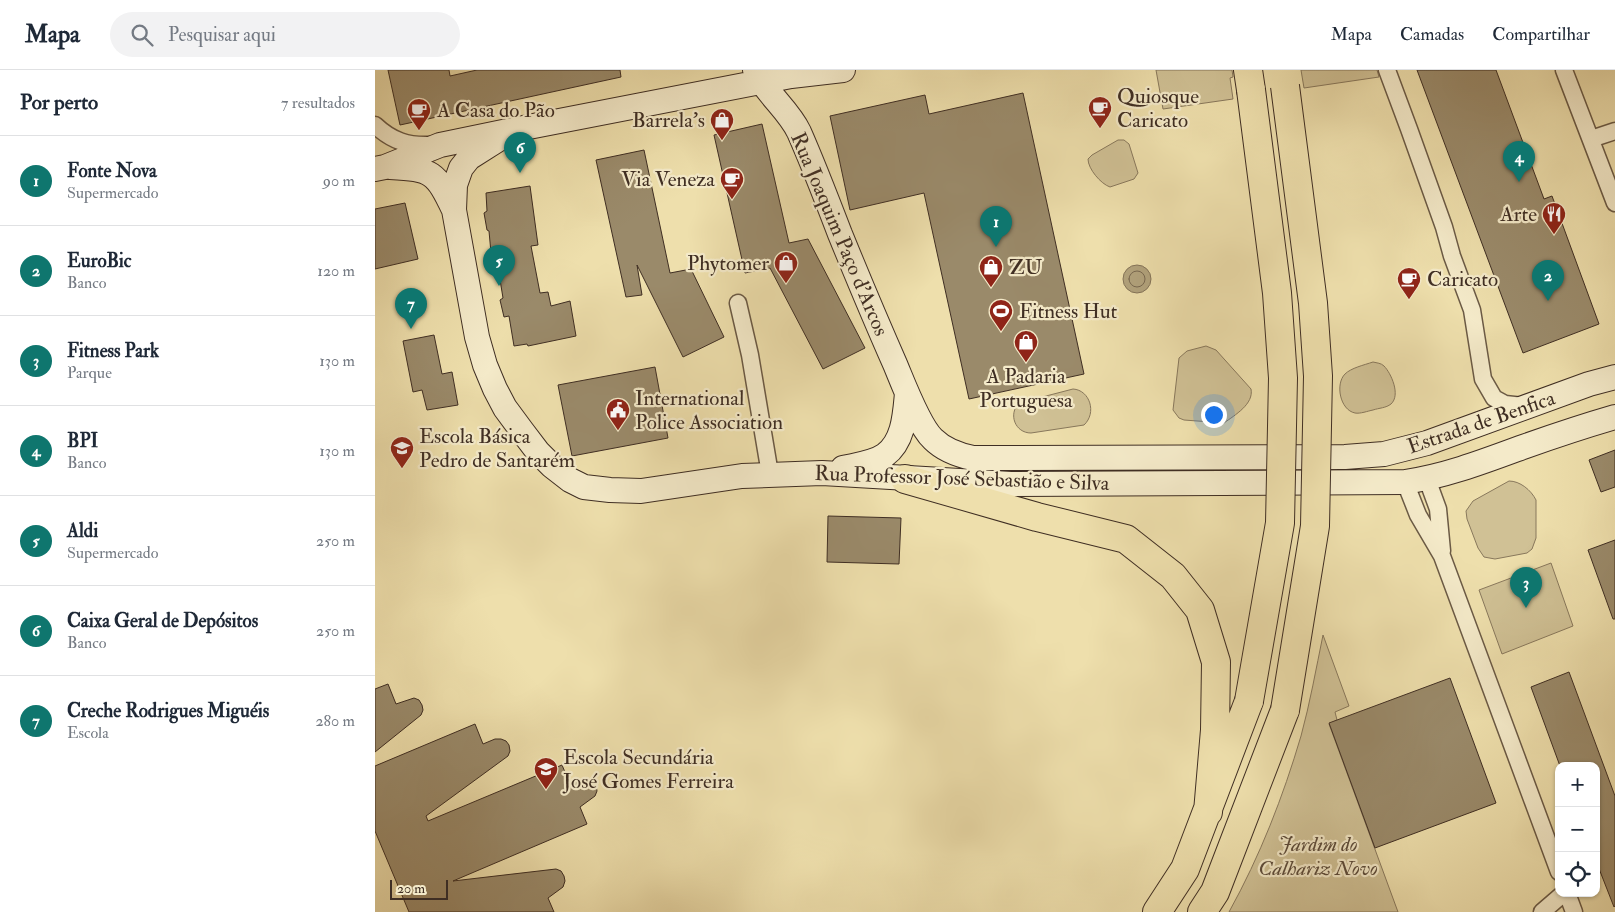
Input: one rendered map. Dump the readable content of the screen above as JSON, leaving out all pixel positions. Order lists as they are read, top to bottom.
{
  "streets": {
    "street": ["Rua Joaquim Paço d'Arcos", "Estrada de Benfica", "Rua Professor José Sebastião e Silva"]
  },
  "crossings": [
    ["Rua Joaquim Paço d'Arcos", "Rua Professor José Sebastião e Silva"],
    ["Estrada de Benfica", "Rua Professor José Sebastião e Silva"]
  ],
  "parks": ["Jardim do Calhariz Novo"],
  "places": {
    "cafe": [
      "Quiosque Caricato",
      "A Casa do Pão",
      "Via Veneza",
      "Caricato"
    ],
    "shop": [
      "Barrela's",
      "Phytomer",
      "ZU",
      "A Padaria Portuguesa"
    ],
    "restaurant": ["Arte"],
    "sports": ["Fitness Hut"],
    "public building": ["International Police Association"],
    "school or university": ["Escola Básica Pedro de Santarém", "Escola Secundária José Gomes Ferreira"]
  },
  "scale_bar": "20 m",
  "page": {
    "header": "Mapa",
    "search": "Pesquisar aqui",
    "nav": ["Mapa", "Camadas", "Compartilhar"],
    "heading": ["Por perto", "7 resultados"],
    "pins": [
      "6",
      "4",
      "1",
      "5",
      "2",
      "7",
      "3"
    ],
    "list": [
      {
        "mark": "1",
        "name": "Fonte Nova",
        "note": "Supermercado",
        "value": "90 m"
      },
      {
        "mark": "2",
        "name": "EuroBic",
        "note": "Banco",
        "value": "120 m"
      },
      {
        "mark": "3",
        "name": "Fitness Park",
        "note": "Parque",
        "value": "130 m"
      },
      {
        "mark": "4",
        "name": "BPI",
        "note": "Banco",
        "value": "130 m"
      },
      {
        "mark": "5",
        "name": "Aldi",
        "note": "Supermercado",
        "value": "250 m"
      },
      {
        "mark": "6",
        "name": "Caixa Geral de Depósitos",
        "note": "Banco",
        "value": "250 m"
      },
      {
        "mark": "7",
        "name": "Creche Rodrigues Miguéis",
        "note": "Escola",
        "value": "280 m"
      }
    ],
    "map_buttons": ["+", "−"],
    "scale": "20 m"
  }
}
